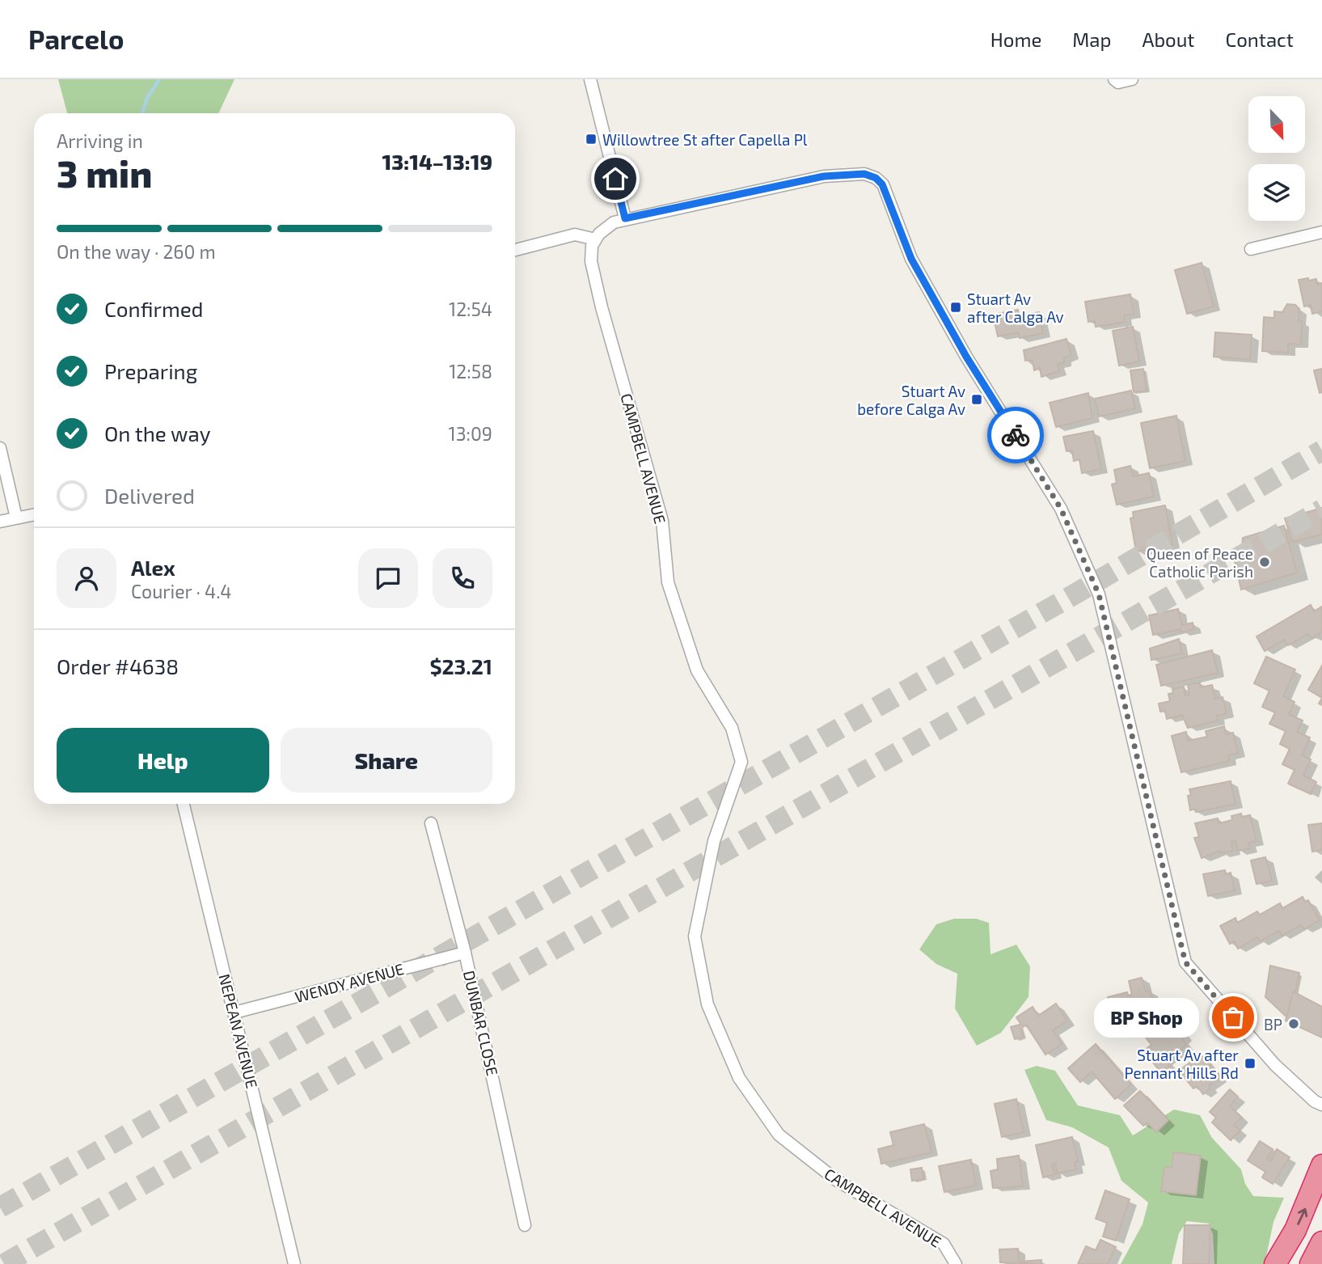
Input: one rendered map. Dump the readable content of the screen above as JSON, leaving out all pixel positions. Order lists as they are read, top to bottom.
{
  "streets": {
    "street": [
      "CAMPBELL AVENUE",
      "WENDY AVENUE",
      "DUNBAR CLOSE",
      "NEPEAN AVENUE"
    ]
  },
  "crossings": [
    ["WENDY AVENUE", "DUNBAR CLOSE"],
    ["WENDY AVENUE", "NEPEAN AVENUE"]
  ],
  "places": {
    "transit": [
      "Willowtree St after Capella Pl",
      "Stuart Av after Calga Av",
      "Stuart Av before Calga Av",
      "Stuart Av after Pennant Hills Rd"
    ],
    "other": ["Queen of Peace Catholic Parish", "BP Shop", "BP"]
  },
  "north": "bottom right",
  "page": {
    "header": "Parcelo",
    "nav": [
      "Home",
      "Map",
      "About",
      "Contact"
    ],
    "heading": ["3 min", "Arriving in", "13:14–13:19"],
    "panel": [
      "Alex",
      "Courier · 4.4",
      "Order #4638",
      "$23.21"
    ],
    "bar": "On the way · 260 m",
    "list": [
      ["Confirmed", "12:54"],
      ["Preparing", "12:58"],
      ["On the way", "13:09"],
      "Delivered"
    ],
    "buttons": ["Help", "Share"],
    "bubble": "BP Shop"
  }
}
